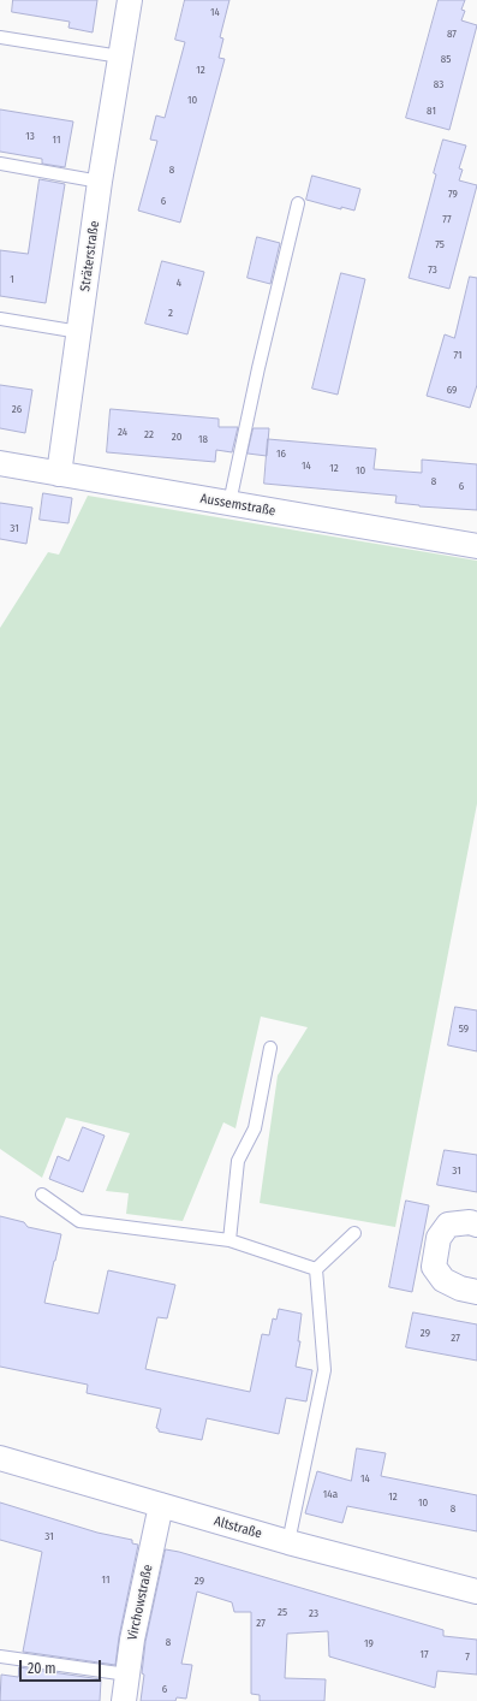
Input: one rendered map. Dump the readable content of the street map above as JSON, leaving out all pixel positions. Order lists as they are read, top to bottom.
{
  "streets": {
    "street": [
      "Sträterstraße",
      "Aussemstraße",
      "Altstraße",
      "Virchowstraße"
    ]
  },
  "crossings": [
    ["Sträterstraße", "Aussemstraße"],
    ["Altstraße", "Virchowstraße"]
  ],
  "house_numbers": [
    "14",
    "87",
    "85",
    "12",
    "83",
    "10",
    "81",
    "13",
    "11",
    "8",
    "79",
    "6",
    "77",
    "75",
    "73",
    "1",
    "4",
    "2",
    "71",
    "69",
    "26",
    "24",
    "22",
    "20",
    "18",
    "16",
    "14",
    "12",
    "10",
    "8",
    "6",
    "31",
    "59",
    "31",
    "29",
    "27",
    "14",
    "14a",
    "12",
    "10",
    "8",
    "31",
    "11",
    "29",
    "25",
    "23",
    "27",
    "8",
    "19",
    "17",
    "7",
    "6"
  ],
  "scale_bar": "20 m"
}
